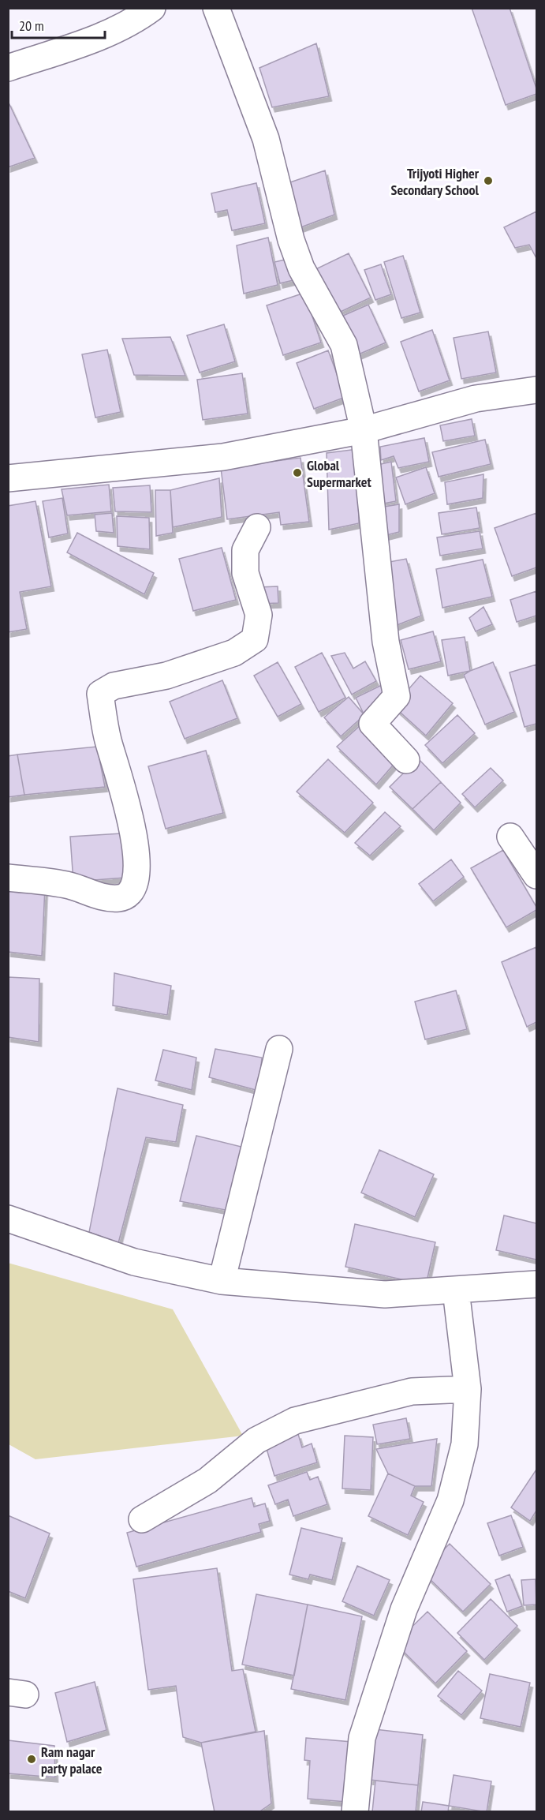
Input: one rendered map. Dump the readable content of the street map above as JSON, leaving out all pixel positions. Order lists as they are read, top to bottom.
{
  "places": ["Trijyoti Higher Secondary School", "Global Supermarket", "Ram nagar party palace"],
  "scale_bar": "20 m"
}
